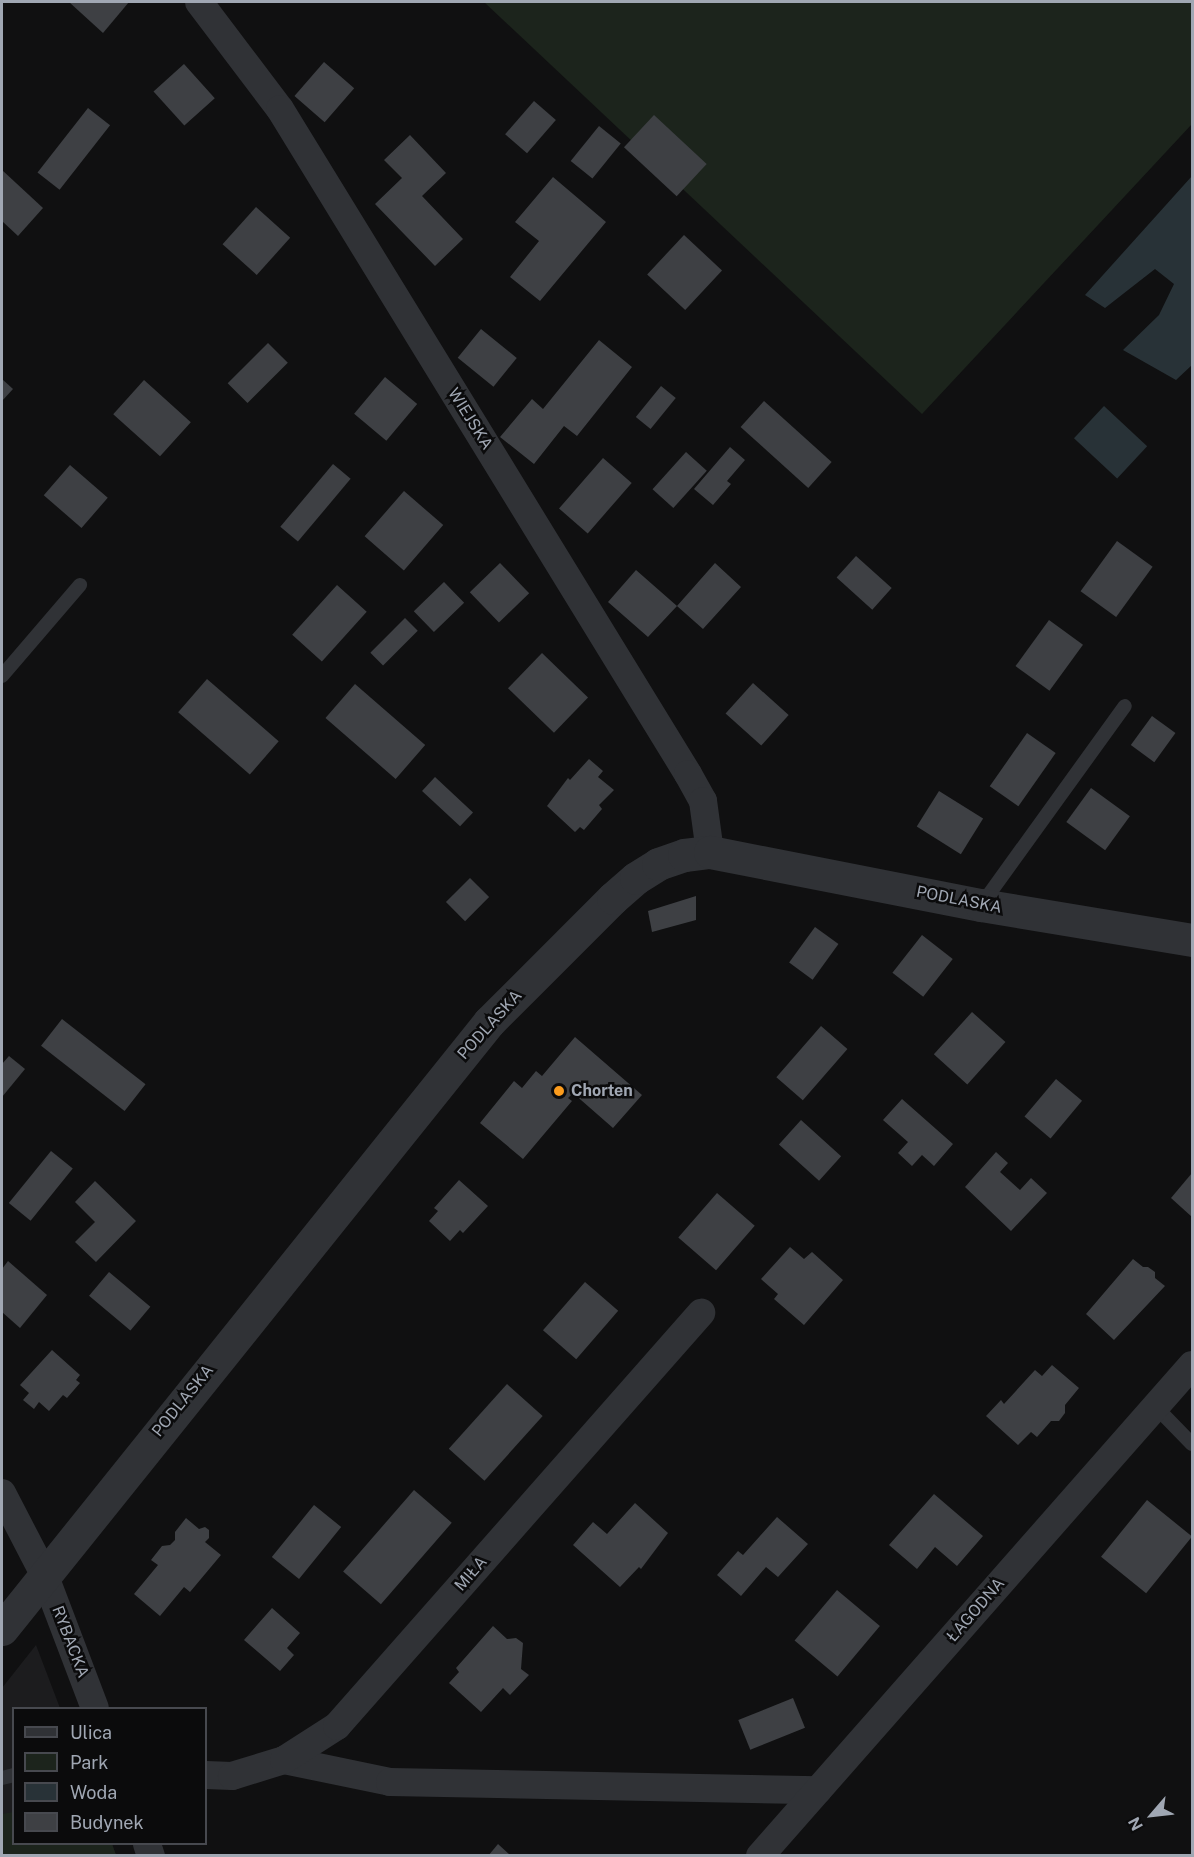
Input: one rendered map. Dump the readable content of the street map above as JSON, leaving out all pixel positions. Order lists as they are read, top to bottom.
{
  "streets": {
    "street": [
      "WIEJSKA",
      "PODLASKA",
      "MIŁA",
      "ŁAGODNA",
      "RYBACKA"
    ]
  },
  "crossings": [
    ["WIEJSKA", "PODLASKA"],
    ["PODLASKA", "RYBACKA"]
  ],
  "places": ["Chorten"],
  "legend": [
    "Ulica",
    "Park",
    "Woda",
    "Budynek"
  ],
  "north": "bottom left"
}
